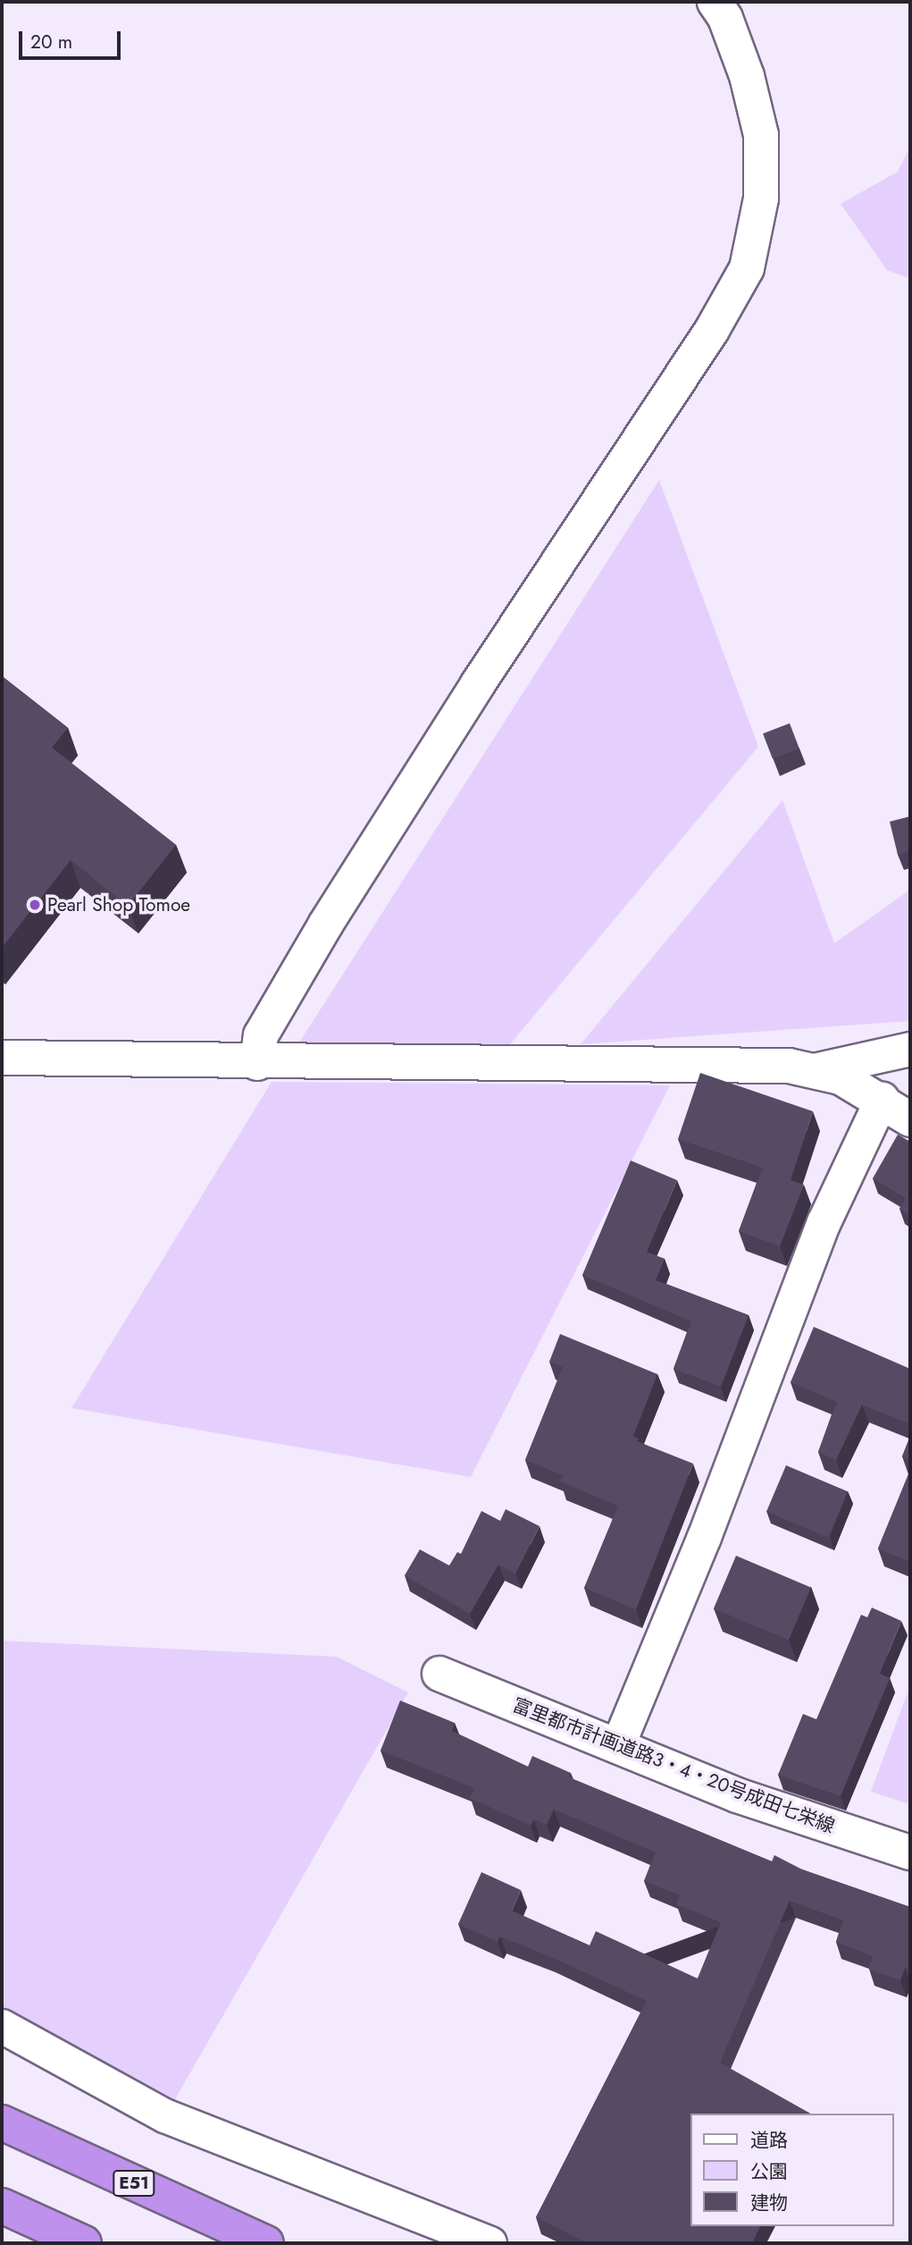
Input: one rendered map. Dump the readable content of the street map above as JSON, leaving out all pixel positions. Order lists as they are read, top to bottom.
{
  "streets": {
    "highway": ["E51"],
    "street": ["富里都市計画道路3・4・20号成田七栄線"]
  },
  "places": ["Pearl Shop Tomoe"],
  "legend": ["道路", "公園", "建物"],
  "scale_bar": "20 m"
}
